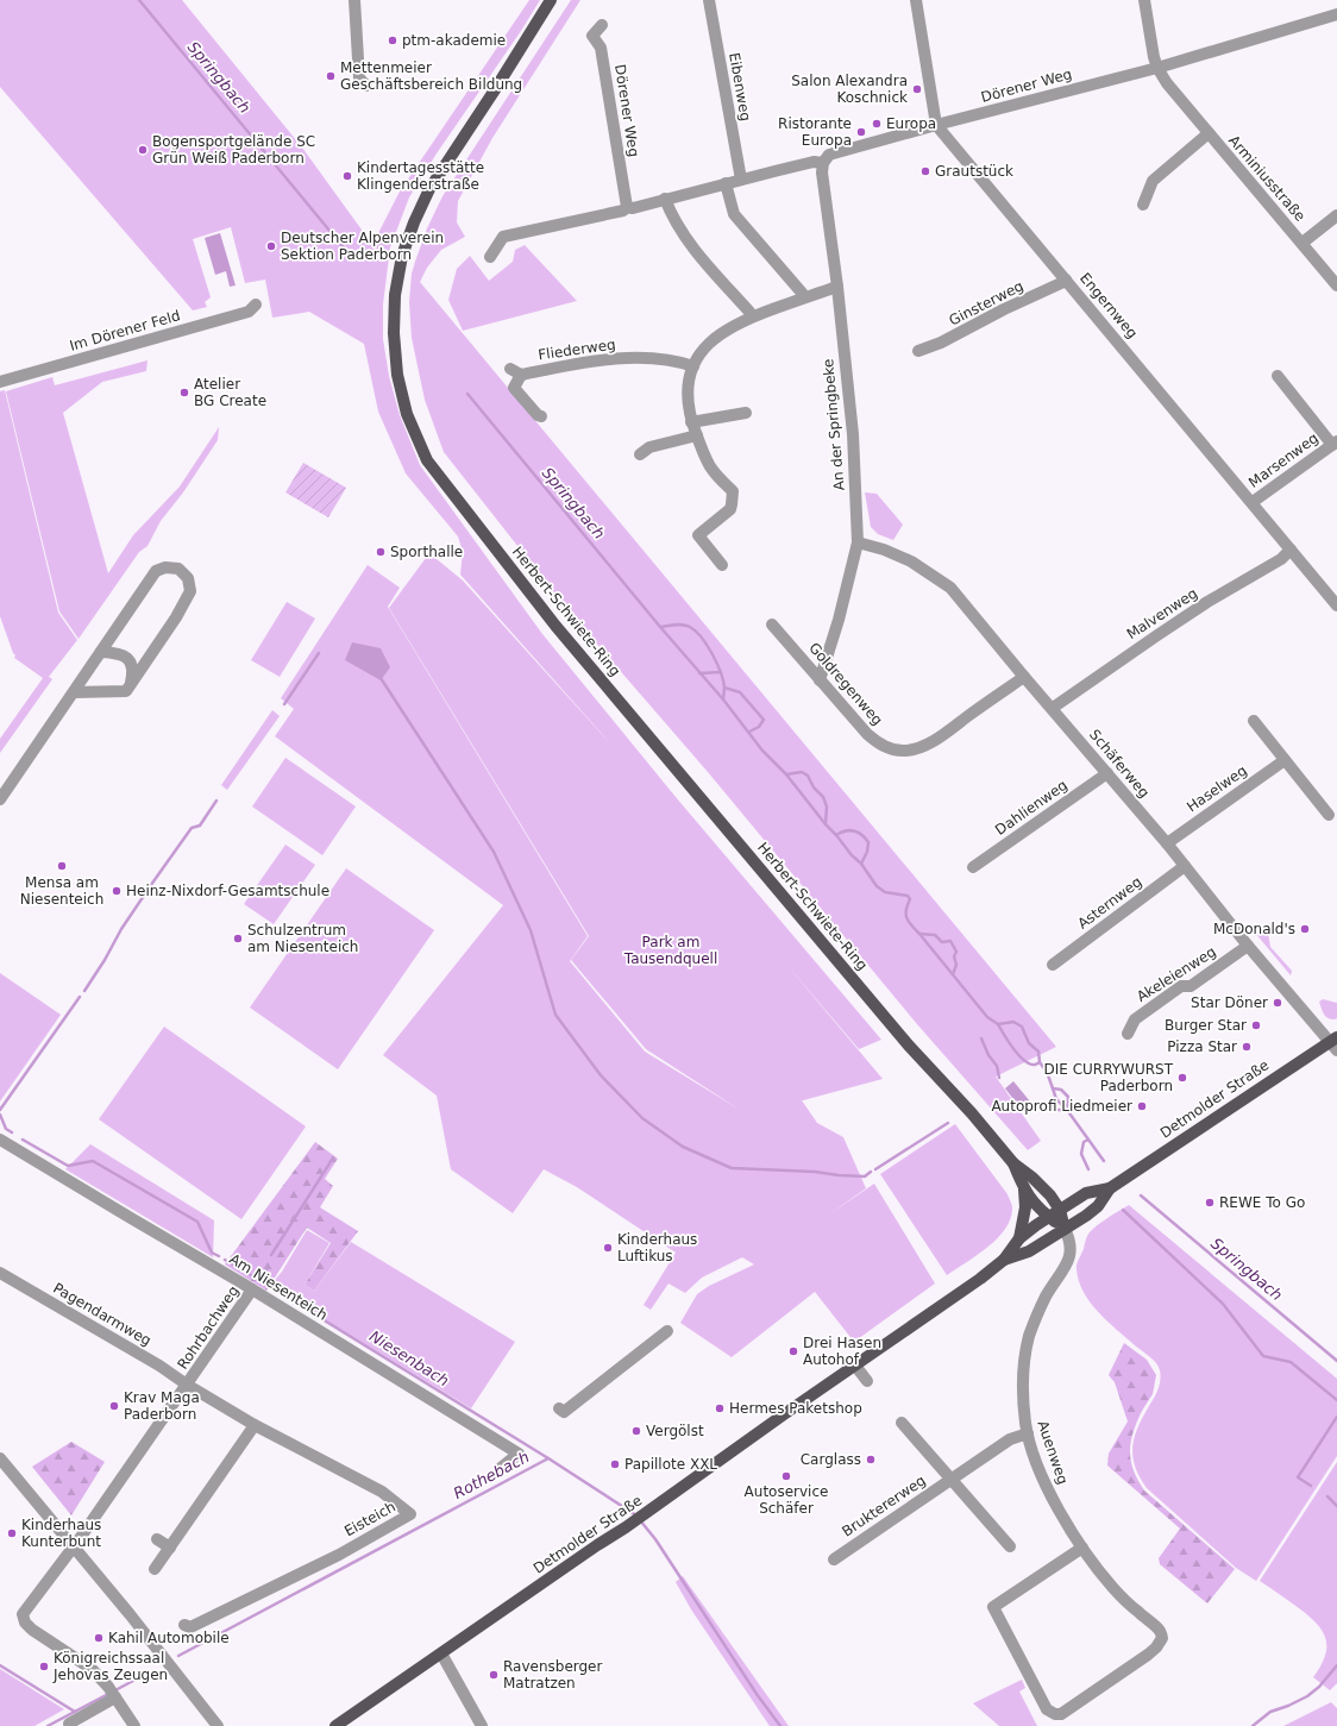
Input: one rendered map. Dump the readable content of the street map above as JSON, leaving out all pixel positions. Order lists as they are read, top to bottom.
{
  "streets": {
    "main road": ["Herbert-Schwiete-Ring", "Detmolder Straße"],
    "street": [
      "Dörener Weg",
      "Eibenweg",
      "Arminiusstraße",
      "Ginsterweg",
      "Engernweg",
      "Im Dörener Feld",
      "Fliederweg",
      "An der Springbeke",
      "Marsenweg",
      "Malvenweg",
      "Goldregenweg",
      "Schäferweg",
      "Haselweg",
      "Dahlienweg",
      "Asternweg",
      "Akeleienweg",
      "Am Niesenteich",
      "Pagendarmweg",
      "Rohrbachweg",
      "Auenweg",
      "Bruktererweg",
      "Eisteich"
    ]
  },
  "crossings": [
    ["Dörener Weg", "Eibenweg"],
    ["Dörener Weg", "Arminiusstraße"],
    ["Dörener Weg", "Engernweg"],
    ["Dörener Weg", "An der Springbeke"],
    ["Ginsterweg", "Engernweg"],
    ["Engernweg", "Marsenweg"],
    ["Engernweg", "Malvenweg"],
    ["An der Springbeke", "Goldregenweg"],
    ["An der Springbeke", "Schäferweg"],
    ["Herbert-Schwiete-Ring", "Detmolder Straße"],
    ["Herbert-Schwiete-Ring", "Auenweg"],
    ["Malvenweg", "Schäferweg"],
    ["Goldregenweg", "Schäferweg"],
    ["Schäferweg", "Haselweg"],
    ["Schäferweg", "Dahlienweg"],
    ["Schäferweg", "Asternweg"],
    ["Schäferweg", "Akeleienweg"],
    ["Schäferweg", "Detmolder Straße"],
    ["Detmolder Straße", "Auenweg"],
    ["Am Niesenteich", "Rohrbachweg"],
    ["Pagendarmweg", "Rohrbachweg"],
    ["Pagendarmweg", "Eisteich"],
    ["Rohrbachweg", "Eisteich"],
    ["Auenweg", "Bruktererweg"]
  ],
  "water": ["Springbach", "Niesenbach", "Rothebach"],
  "parks": ["Park am Tausendquell"],
  "places": [
    "ptm-akademie",
    "Mettenmeier Geschäftsbereich Bildung",
    "Salon Alexandra Koschnick",
    "Europa",
    "Ristorante Europa",
    "Bogensportgelände SC Grün Weiß Paderborn",
    "Grautstück",
    "Kindertagesstätte Klingenderstraße",
    "Deutscher Alpenverein Sektion Paderborn",
    "Atelier BG Create",
    "Sporthalle",
    "Mensa am Niesenteich",
    "Heinz-Nixdorf-Gesamtschule",
    "McDonald's",
    "Schulzentrum am Niesenteich",
    "Star Döner",
    "Burger Star",
    "Pizza Star",
    "DIE CURRYWURST Paderborn",
    "Autoprofi Liedmeier",
    "REWE To Go",
    "Kinderhaus Luftikus",
    "Drei Hasen Autohof",
    "Krav Maga Paderborn",
    "Hermes Paketshop",
    "Vergölst",
    "Carglass",
    "Papillote XXL",
    "Autoservice Schäfer",
    "Kinderhaus Kunterbunt",
    "Kahil Automobile",
    "Königreichssaal Jehovas Zeugen",
    "Ravensberger Matratzen"
  ]
}
